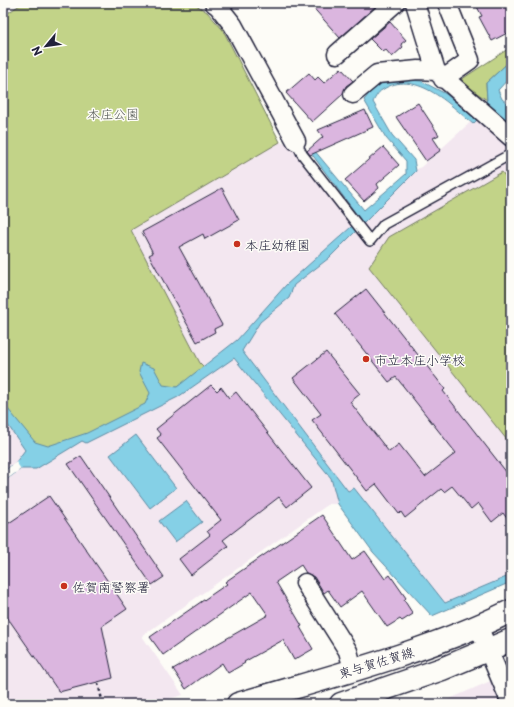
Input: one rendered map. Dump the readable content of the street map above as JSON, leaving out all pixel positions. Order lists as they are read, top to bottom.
{
  "streets": {
    "main road": ["東与賀佐賀線"]
  },
  "parks": ["本庄公園"],
  "places": ["本庄幼稚園", "市立本庄小学校", "佐賀南警察署"],
  "north": "bottom left"
}
